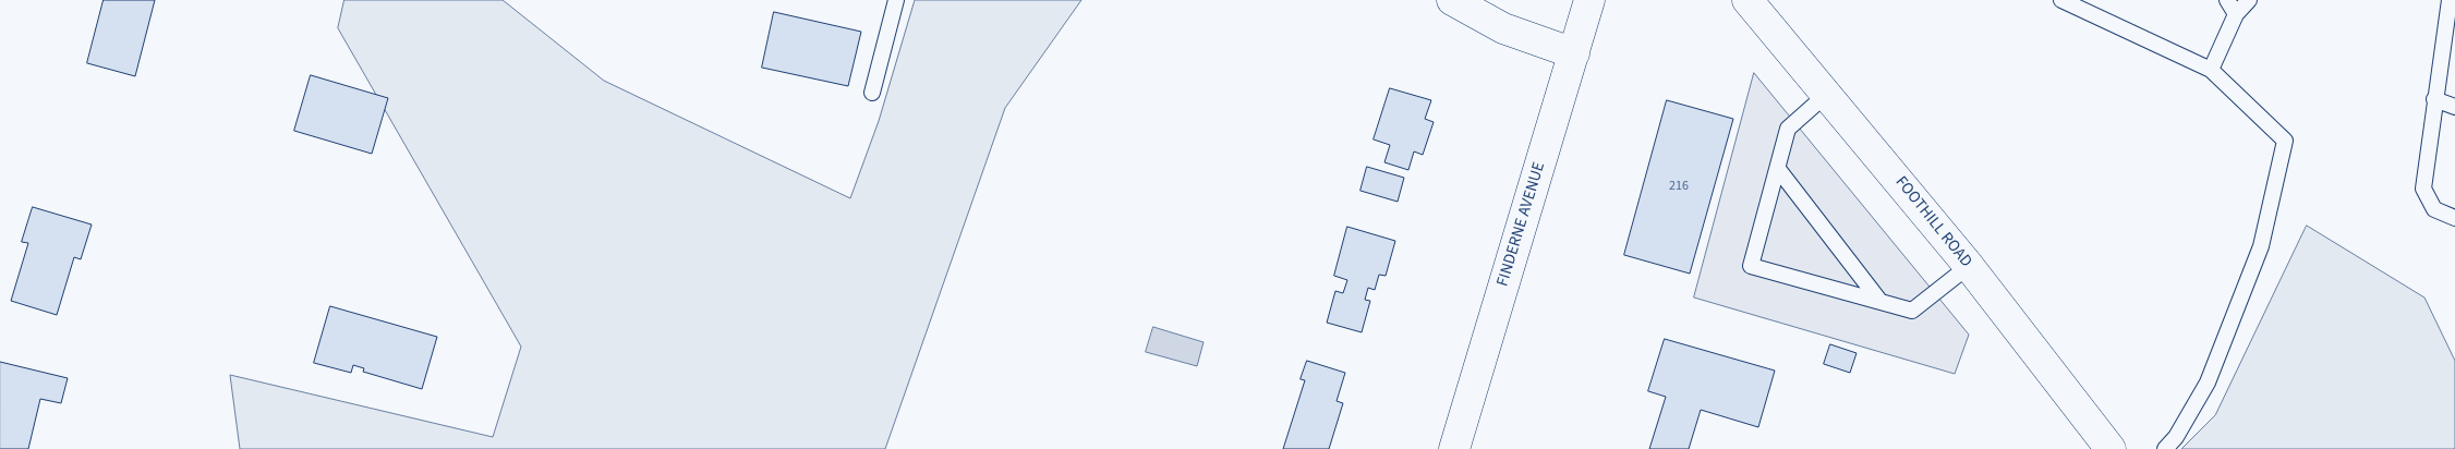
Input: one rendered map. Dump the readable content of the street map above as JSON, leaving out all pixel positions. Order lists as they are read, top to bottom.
{
  "streets": {
    "street": ["FOOTHILL ROAD", "FINDERNE AVENUE"]
  },
  "house_numbers": ["216"]
}
